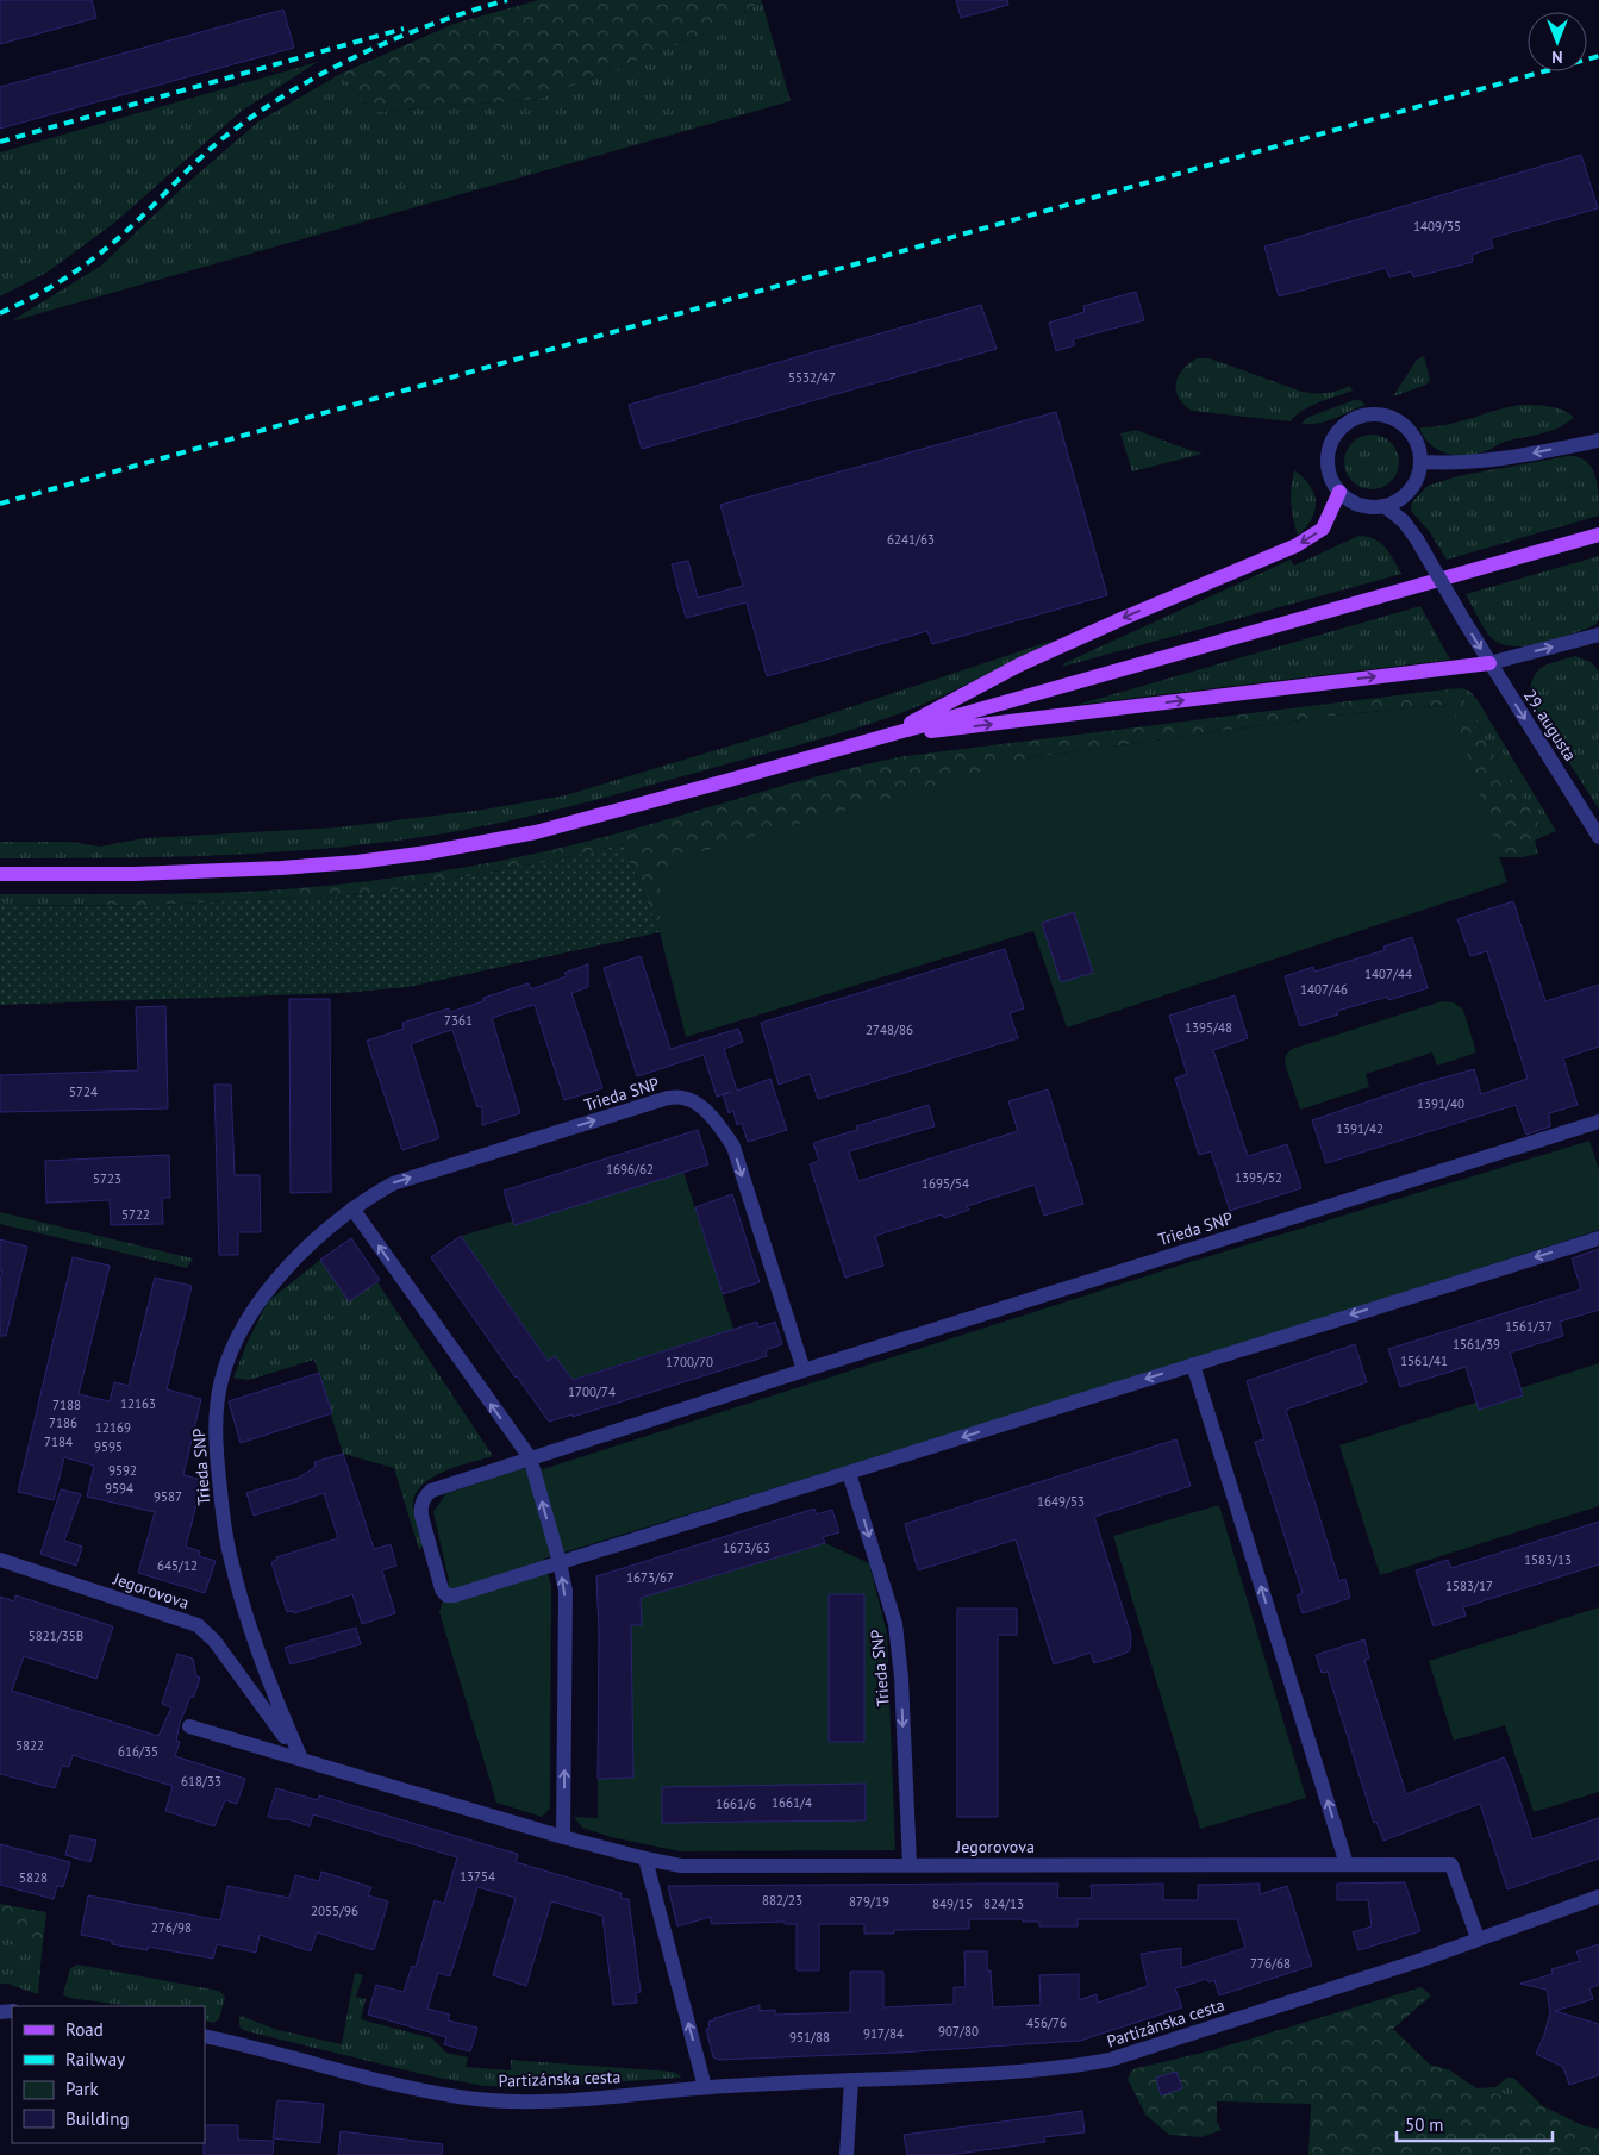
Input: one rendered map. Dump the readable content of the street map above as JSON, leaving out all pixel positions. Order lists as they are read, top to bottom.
{
  "streets": {
    "street": [
      "29. augusta",
      "Trieda SNP",
      "Jegorovova",
      "Partizánska cesta"
    ]
  },
  "crossings": [
    ["Trieda SNP", "Jegorovova"]
  ],
  "one_way": ["29. augusta"],
  "house_numbers": [
    "1409/35",
    "5532/47",
    "6241/63",
    "1407/44",
    "1407/46",
    "7361",
    "1395/48",
    "2748/86",
    "5724",
    "1391/40",
    "1391/42",
    "1696/62",
    "1395/52",
    "5723",
    "1695/54",
    "5722",
    "1561/37",
    "1561/39",
    "1561/41",
    "1700/70",
    "1700/74",
    "12163",
    "7188",
    "7186",
    "12169",
    "7184",
    "9595",
    "9592",
    "9594",
    "9587",
    "1649/53",
    "1673/63",
    "1583/13",
    "645/12",
    "1673/67",
    "1583/17",
    "5821/35B",
    "5822",
    "616/35",
    "618/33",
    "1661/4",
    "1661/6",
    "13754",
    "5828",
    "882/23",
    "879/19",
    "849/15",
    "824/13",
    "2055/96",
    "276/98",
    "776/68",
    "456/76",
    "907/80",
    "917/84",
    "951/88"
  ],
  "legend": [
    "Road",
    "Railway",
    "Park",
    "Building"
  ],
  "scale_bar": "50 m",
  "north": "bottom"
}
